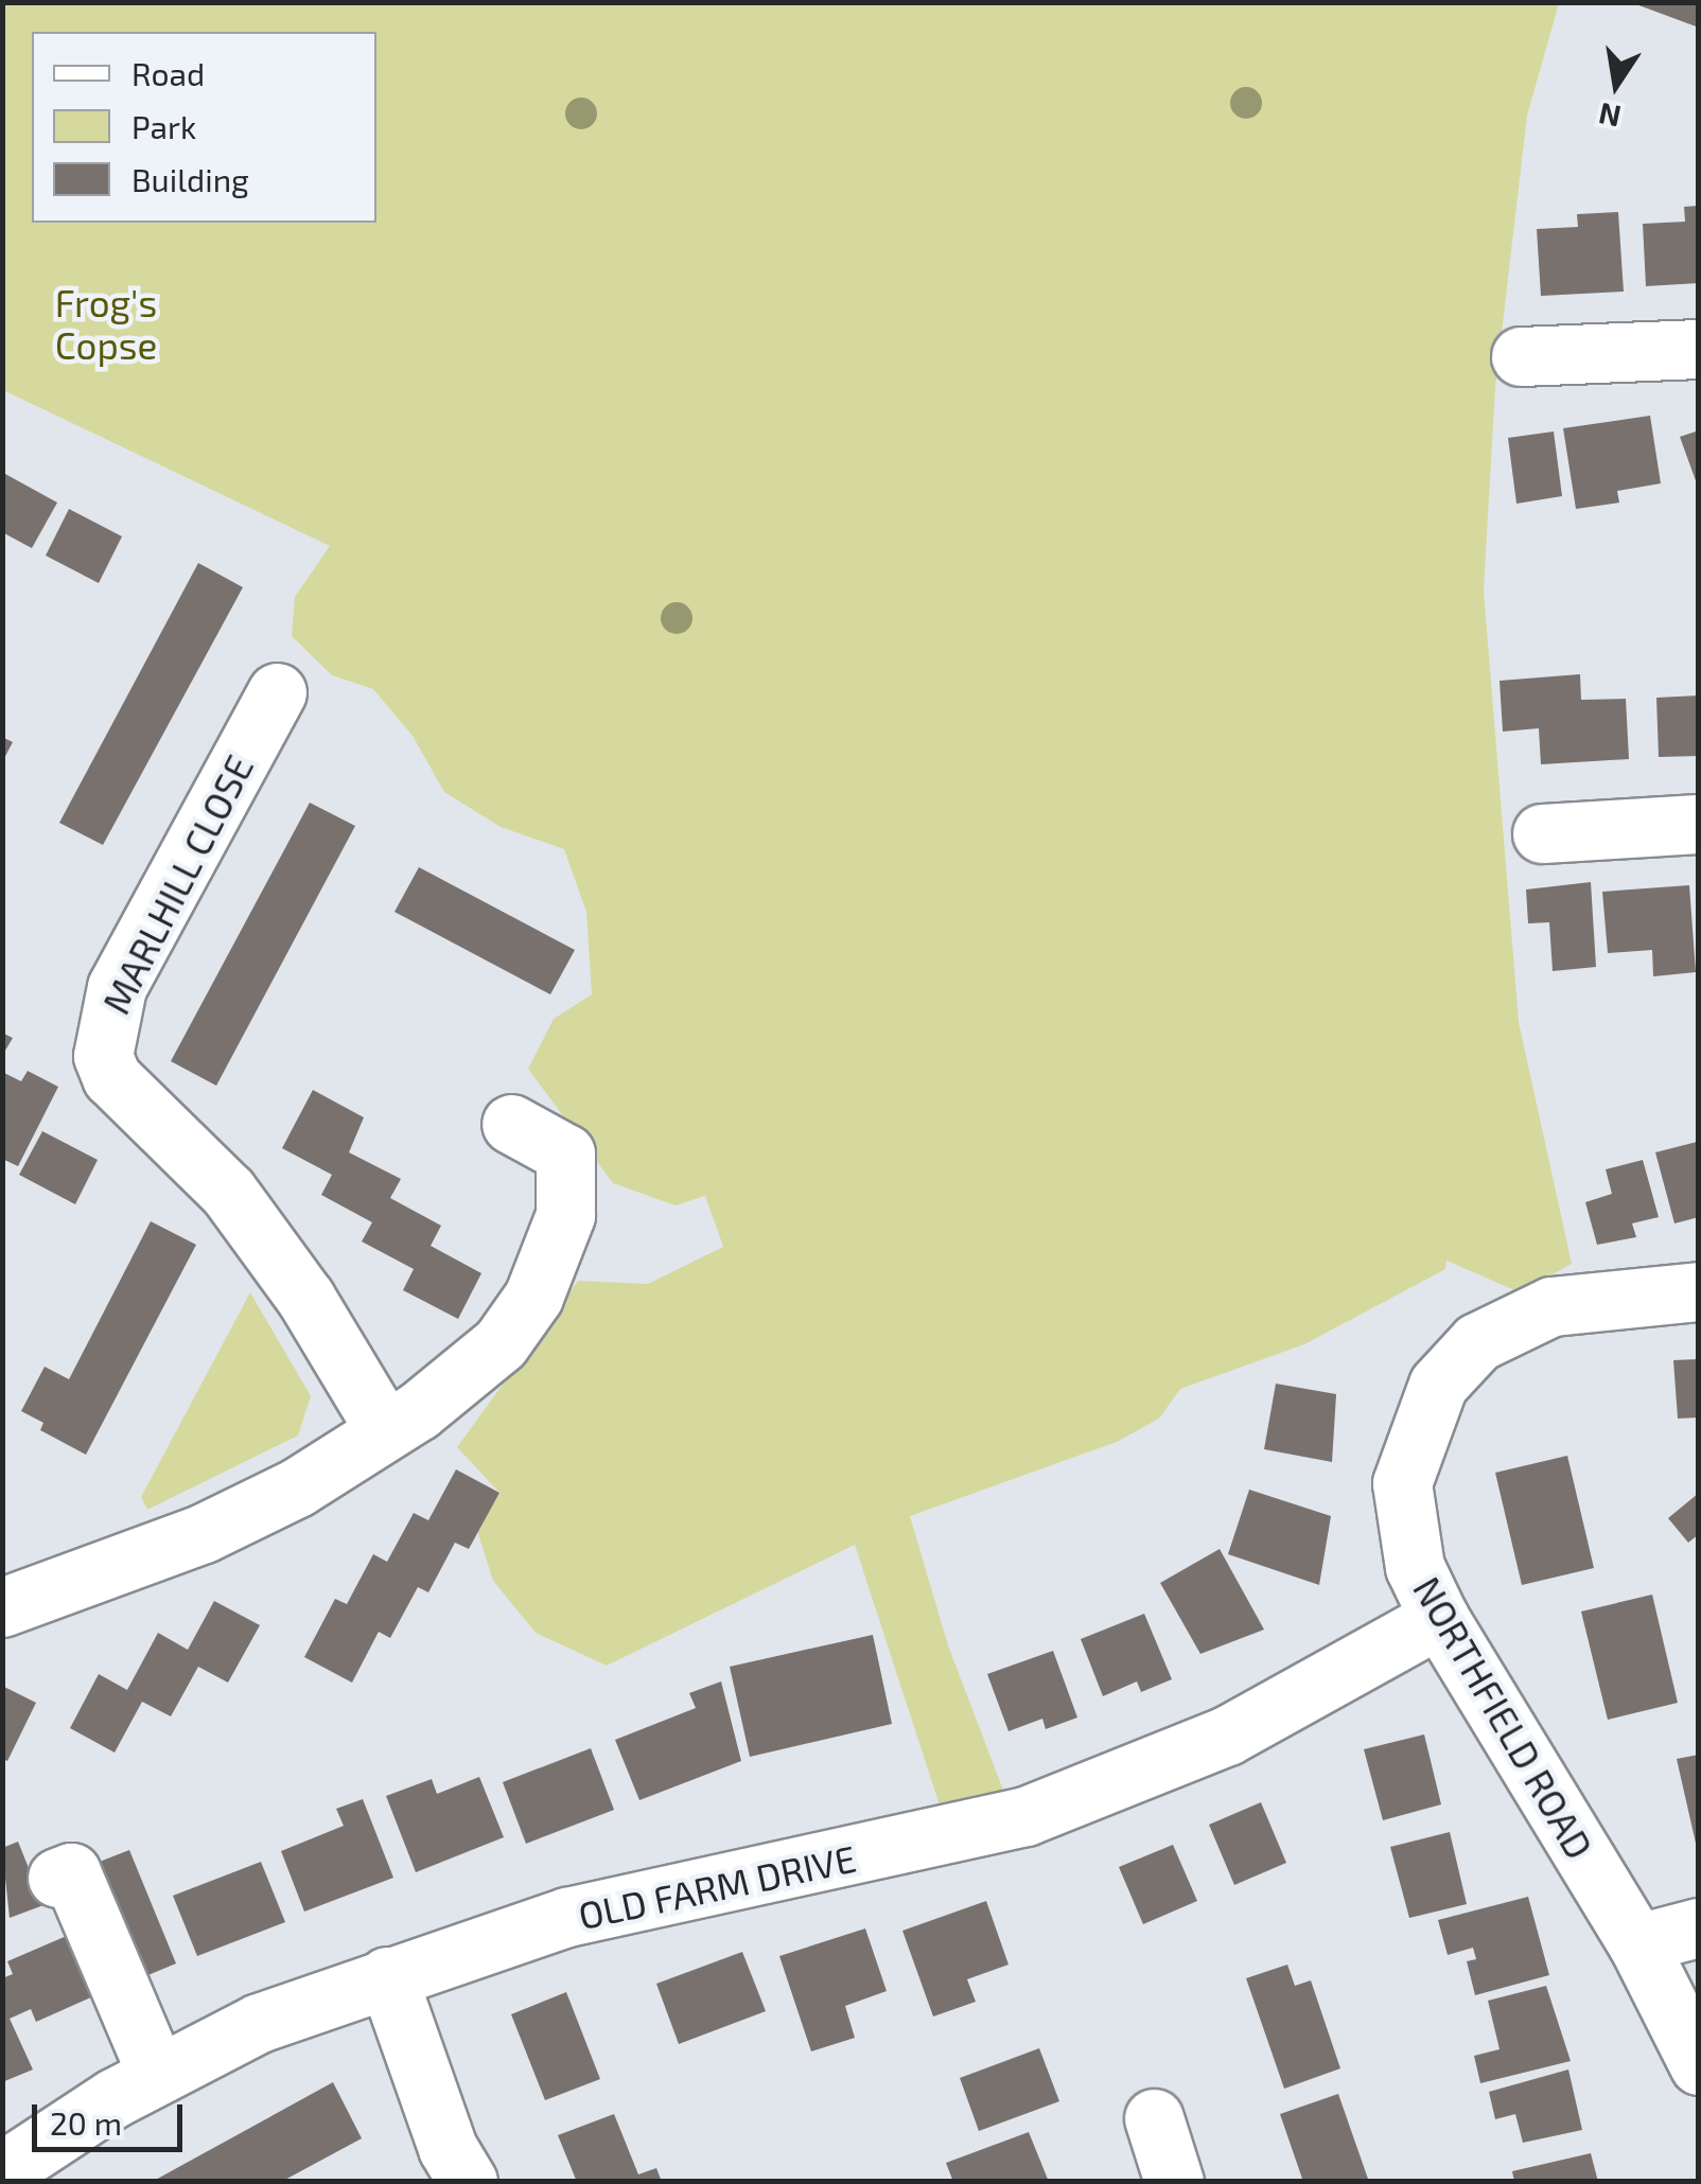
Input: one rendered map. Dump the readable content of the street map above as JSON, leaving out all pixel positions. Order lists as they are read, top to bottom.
{
  "streets": {
    "street": ["MARLHILL CLOSE", "NORTHFIELD ROAD", "OLD FARM DRIVE"]
  },
  "crossings": [
    ["NORTHFIELD ROAD", "OLD FARM DRIVE"]
  ],
  "parks": ["Frog's Copse"],
  "legend": ["Road", "Park", "Building"],
  "scale_bar": "20 m",
  "north": "bottom"
}
